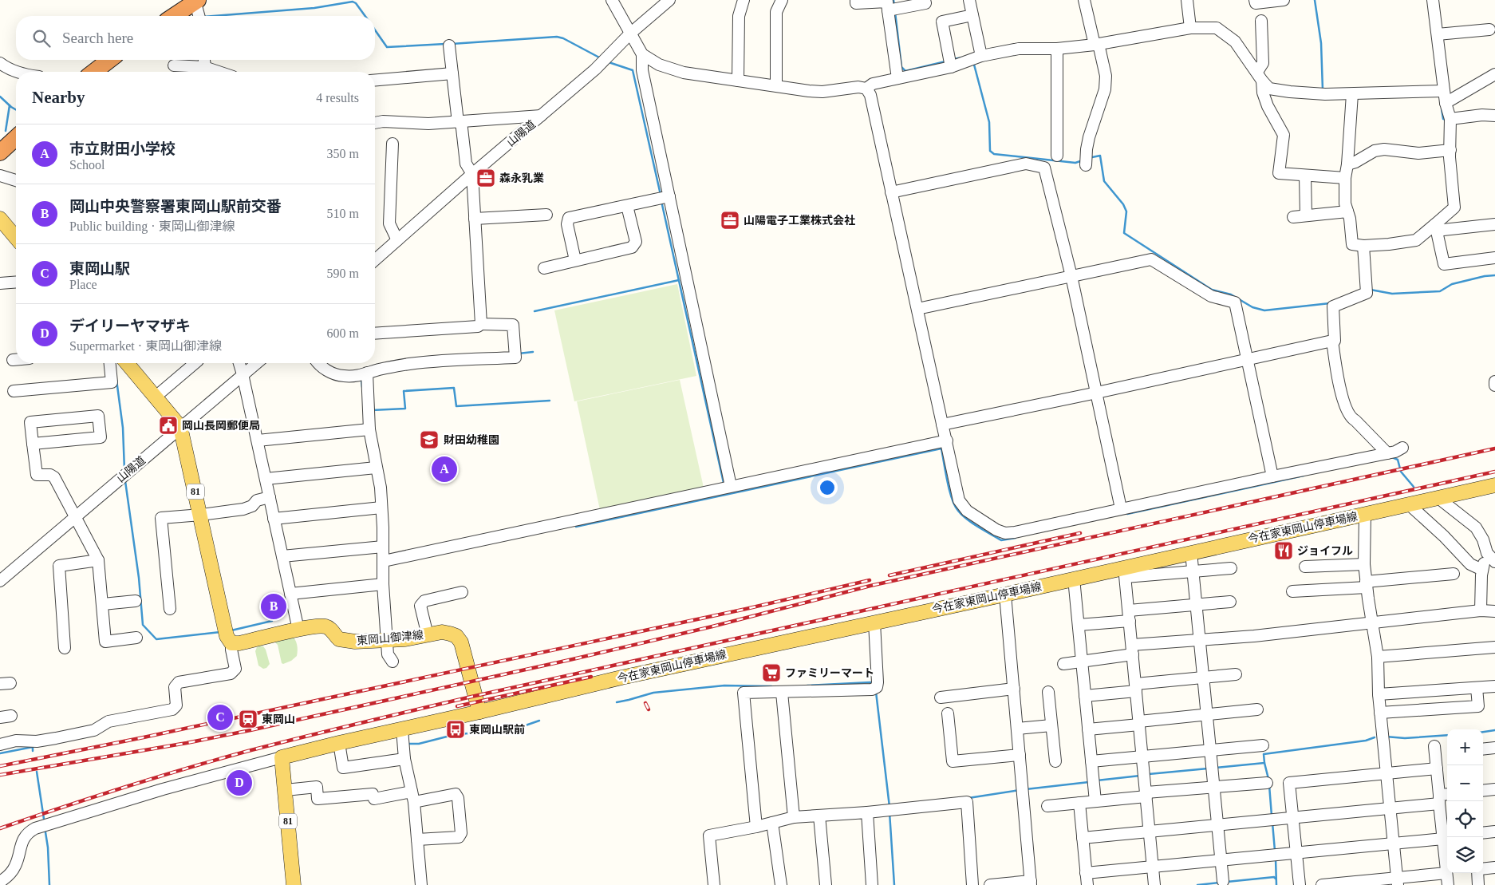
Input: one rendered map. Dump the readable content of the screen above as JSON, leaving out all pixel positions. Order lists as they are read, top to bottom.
{
  "streets": {
    "main road": ["81", "今在家東岡山停車場線", "東岡山御津線"],
    "street": ["山陽道"]
  },
  "crossings": [
    ["山陽道", "81"],
    ["81", "東岡山御津線"],
    ["今在家東岡山停車場線", "東岡山御津線"]
  ],
  "places": {
    "office": ["森永乳業", "山陽電子工業株式会社"],
    "public building": ["岡山長岡郵便局"],
    "school or university": ["財田幼稚園"],
    "restaurant": ["ジョイフル"],
    "supermarket": ["ファミリーマート"],
    "station": ["東岡山"],
    "bus stop": ["東岡山駅前"]
  },
  "page": {
    "search": "Search here",
    "heading": ["Nearby", "4 results"],
    "list": [
      {
        "mark": "A",
        "name": "市立財田小学校",
        "note": "School",
        "value": "350 m"
      },
      {
        "mark": "B",
        "name": "岡山中央警察署東岡山駅前交番",
        "note": "Public building · 東岡山御津線",
        "value": "510 m"
      },
      {
        "mark": "C",
        "name": "東岡山駅",
        "note": "Place",
        "value": "590 m"
      },
      {
        "mark": "D",
        "name": "デイリーヤマザキ",
        "note": "Supermarket · 東岡山御津線",
        "value": "600 m"
      }
    ],
    "pins": [
      "A",
      "B",
      "C",
      "D"
    ],
    "map_buttons": ["+", "−"]
  }
}
